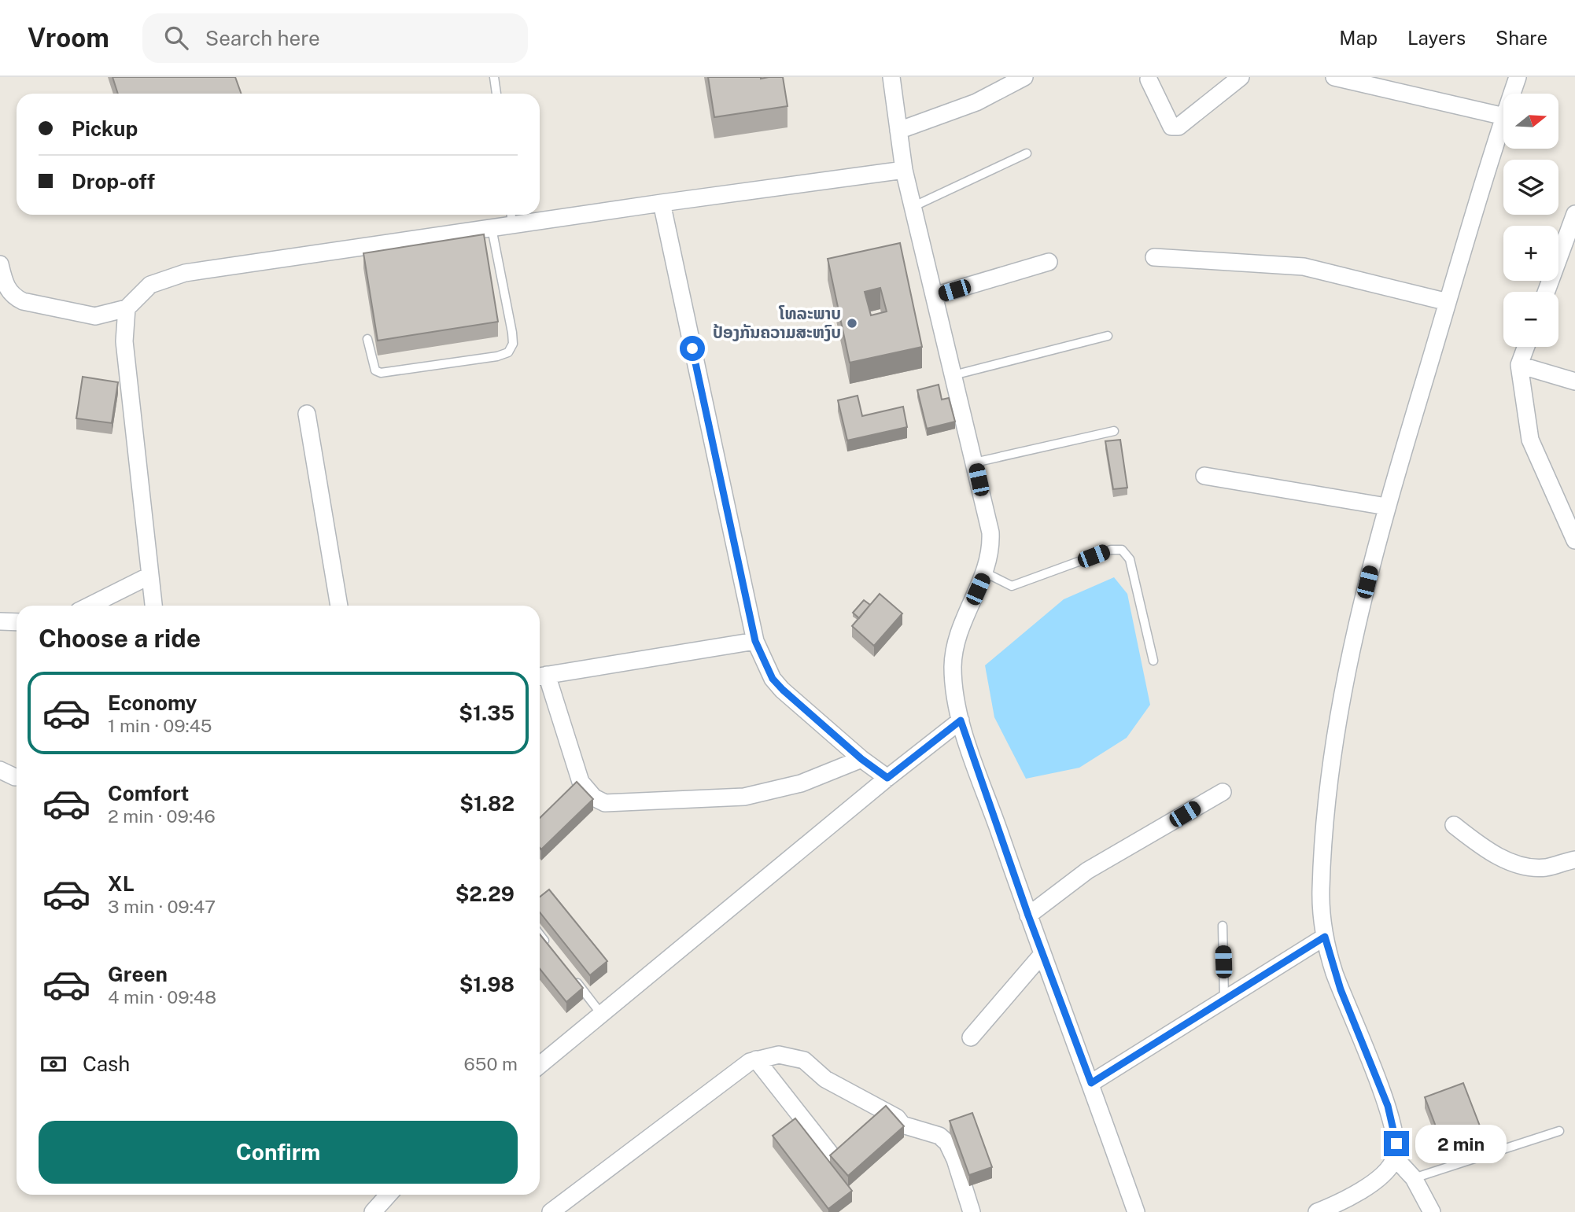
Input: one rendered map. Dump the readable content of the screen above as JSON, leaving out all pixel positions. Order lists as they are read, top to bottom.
{
  "places": ["ໂທລະພາບ ປ້ອງກັນຄວາມສະຫງົບ"],
  "north": "right",
  "page": {
    "header": "Vroom",
    "search": "Search here",
    "nav": ["Map", "Layers", "Share"],
    "map_buttons": ["+", "−"],
    "banner": ["Pickup", "Drop-off"],
    "heading": "Choose a ride",
    "list": [
      {
        "name": "Economy",
        "note": "1 min · 09:45",
        "value": "$1.35"
      },
      {
        "name": "Comfort",
        "note": "2 min · 09:46",
        "value": "$1.82"
      },
      {
        "name": "XL",
        "note": "3 min · 09:47",
        "value": "$2.29"
      },
      {
        "name": "Green",
        "note": "4 min · 09:48",
        "value": "$1.98"
      }
    ],
    "pay": ["Cash", "650 m"],
    "buttons": "Confirm",
    "bubble": "2 min"
  }
}
